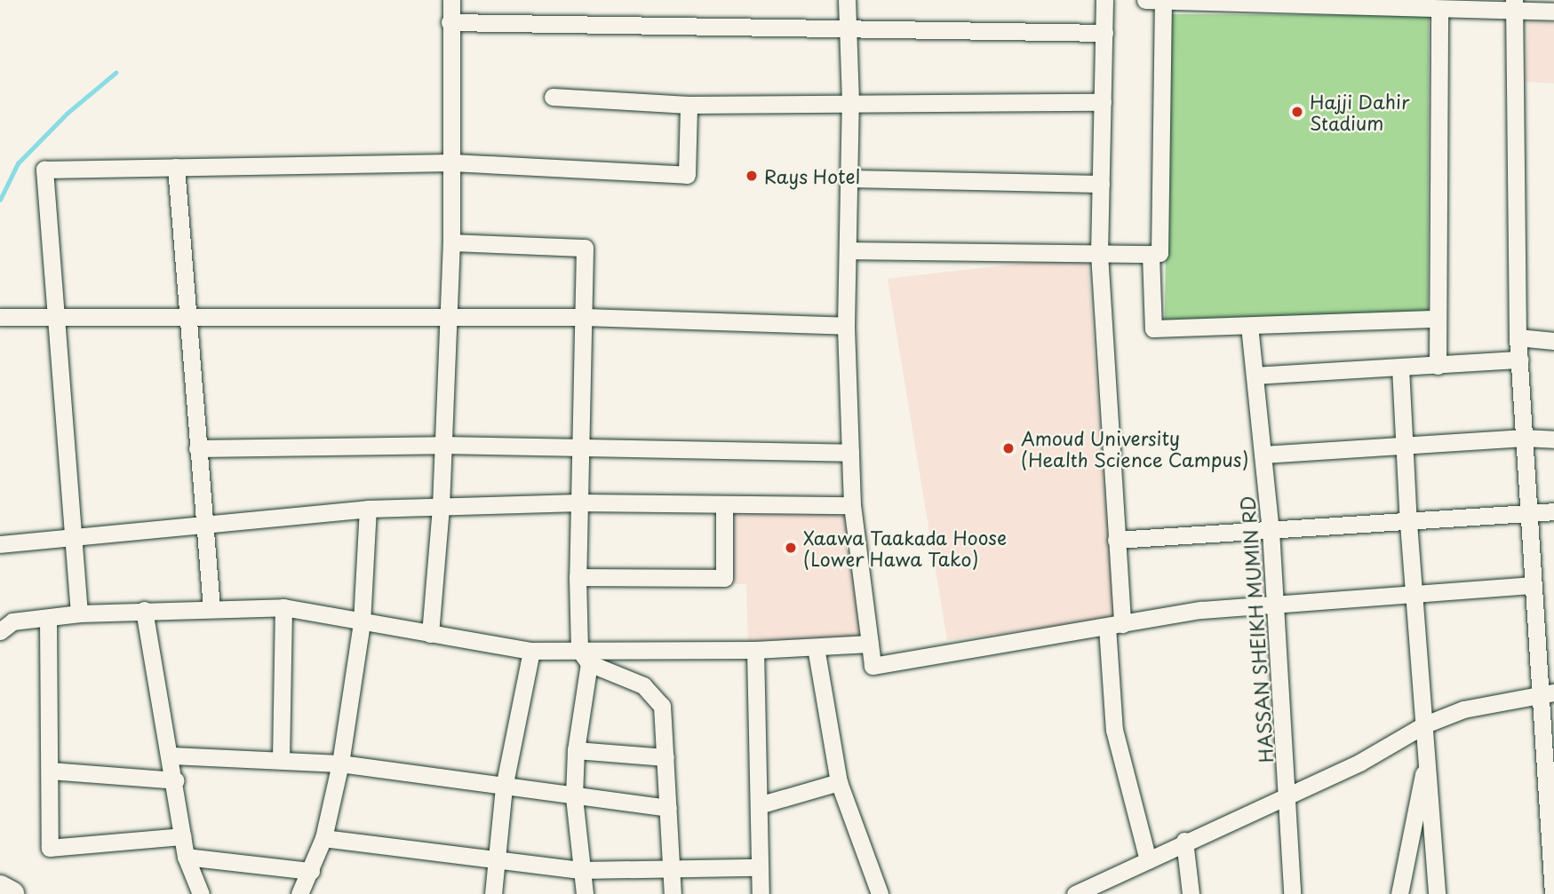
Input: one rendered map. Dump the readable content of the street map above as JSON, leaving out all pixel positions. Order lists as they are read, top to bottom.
{
  "streets": {
    "street": ["HASSAN SHEIKH MUMIN RD"]
  },
  "places": [
    "Hajji Dahir Stadium",
    "Rays Hotel",
    "Amoud University (Health Science Campus)",
    "Xaawa Taakada Hoose (Lower Hawa Tako)"
  ]
}
